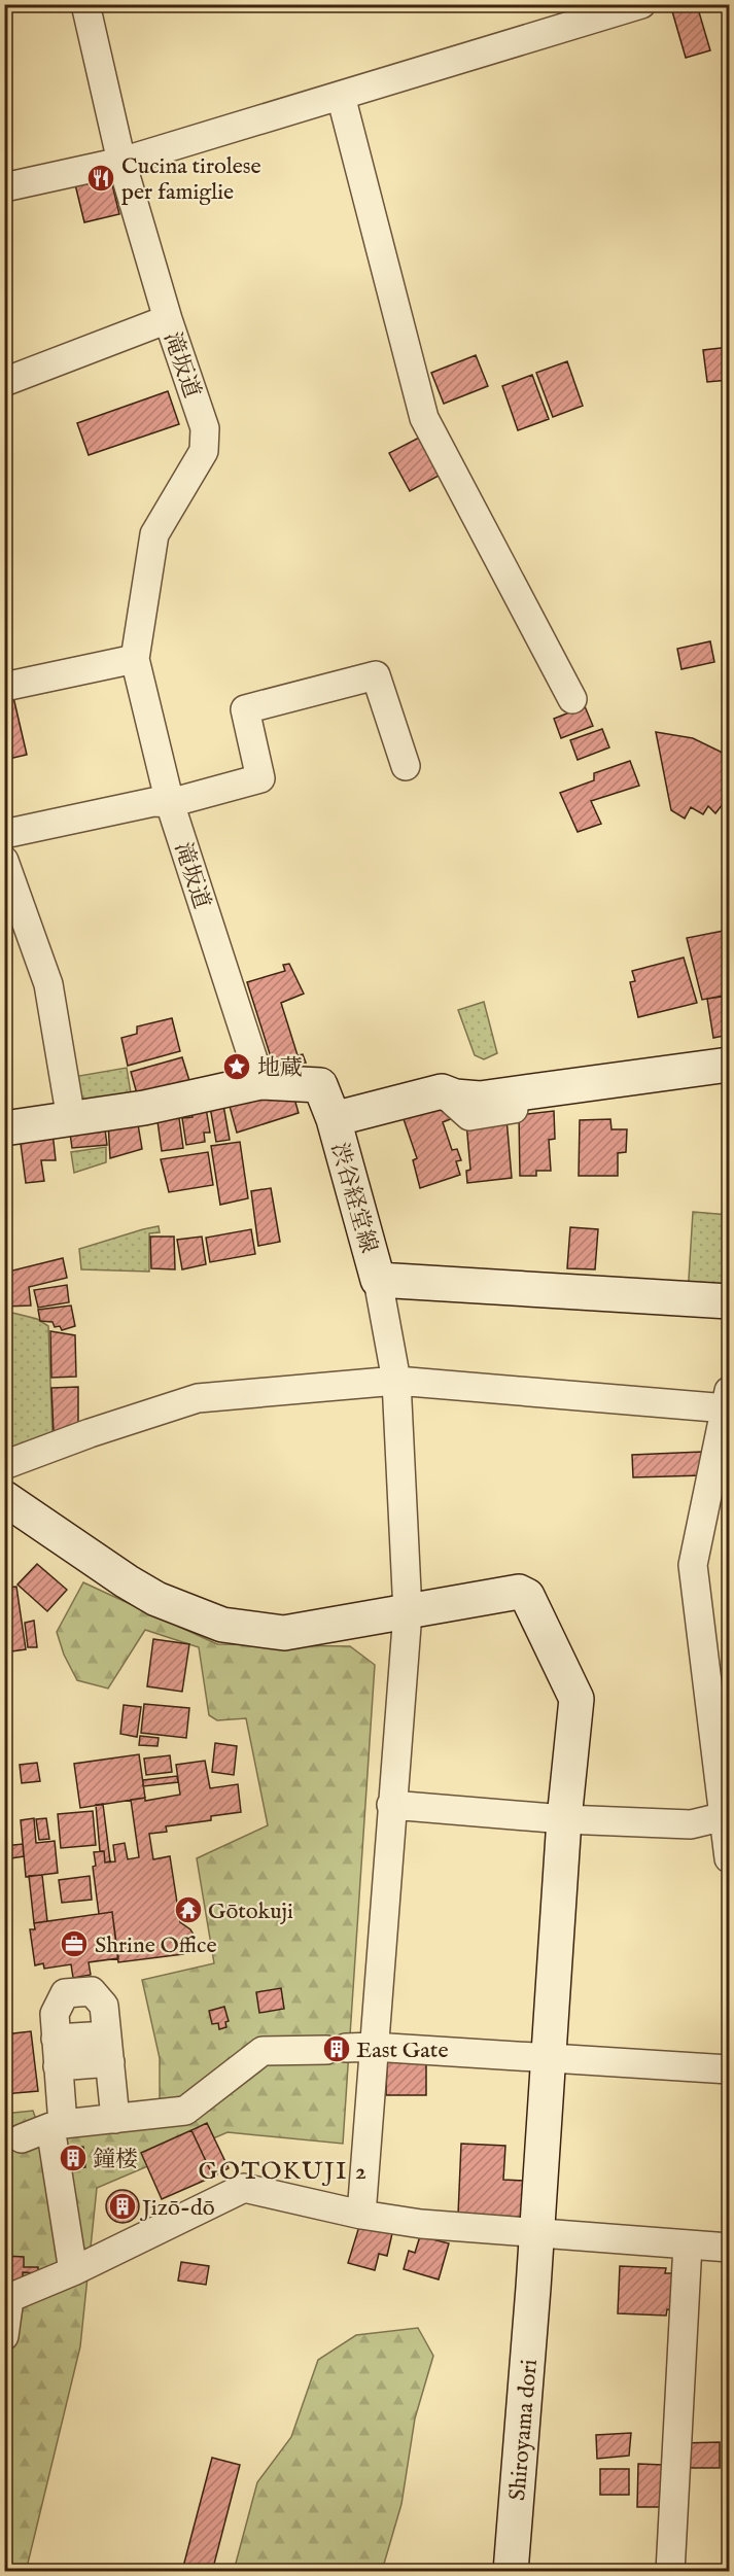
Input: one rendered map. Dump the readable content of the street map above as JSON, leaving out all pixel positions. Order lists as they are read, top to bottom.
{
  "streets": {
    "street": ["滝坂道", "渋谷経堂線", "Shiroyama dori"]
  },
  "crossings": [
    ["滝坂道", "渋谷経堂線"]
  ],
  "districts": ["GOTOKUJI 2"],
  "places": {
    "restaurant": ["Cucina tirolese per famiglie"],
    "place": ["地蔵"],
    "temple": ["Gōtokuji"],
    "office": ["Shrine Office"],
    "building": ["East Gate", "鐘楼", "Jizō-dō"]
  }
}
